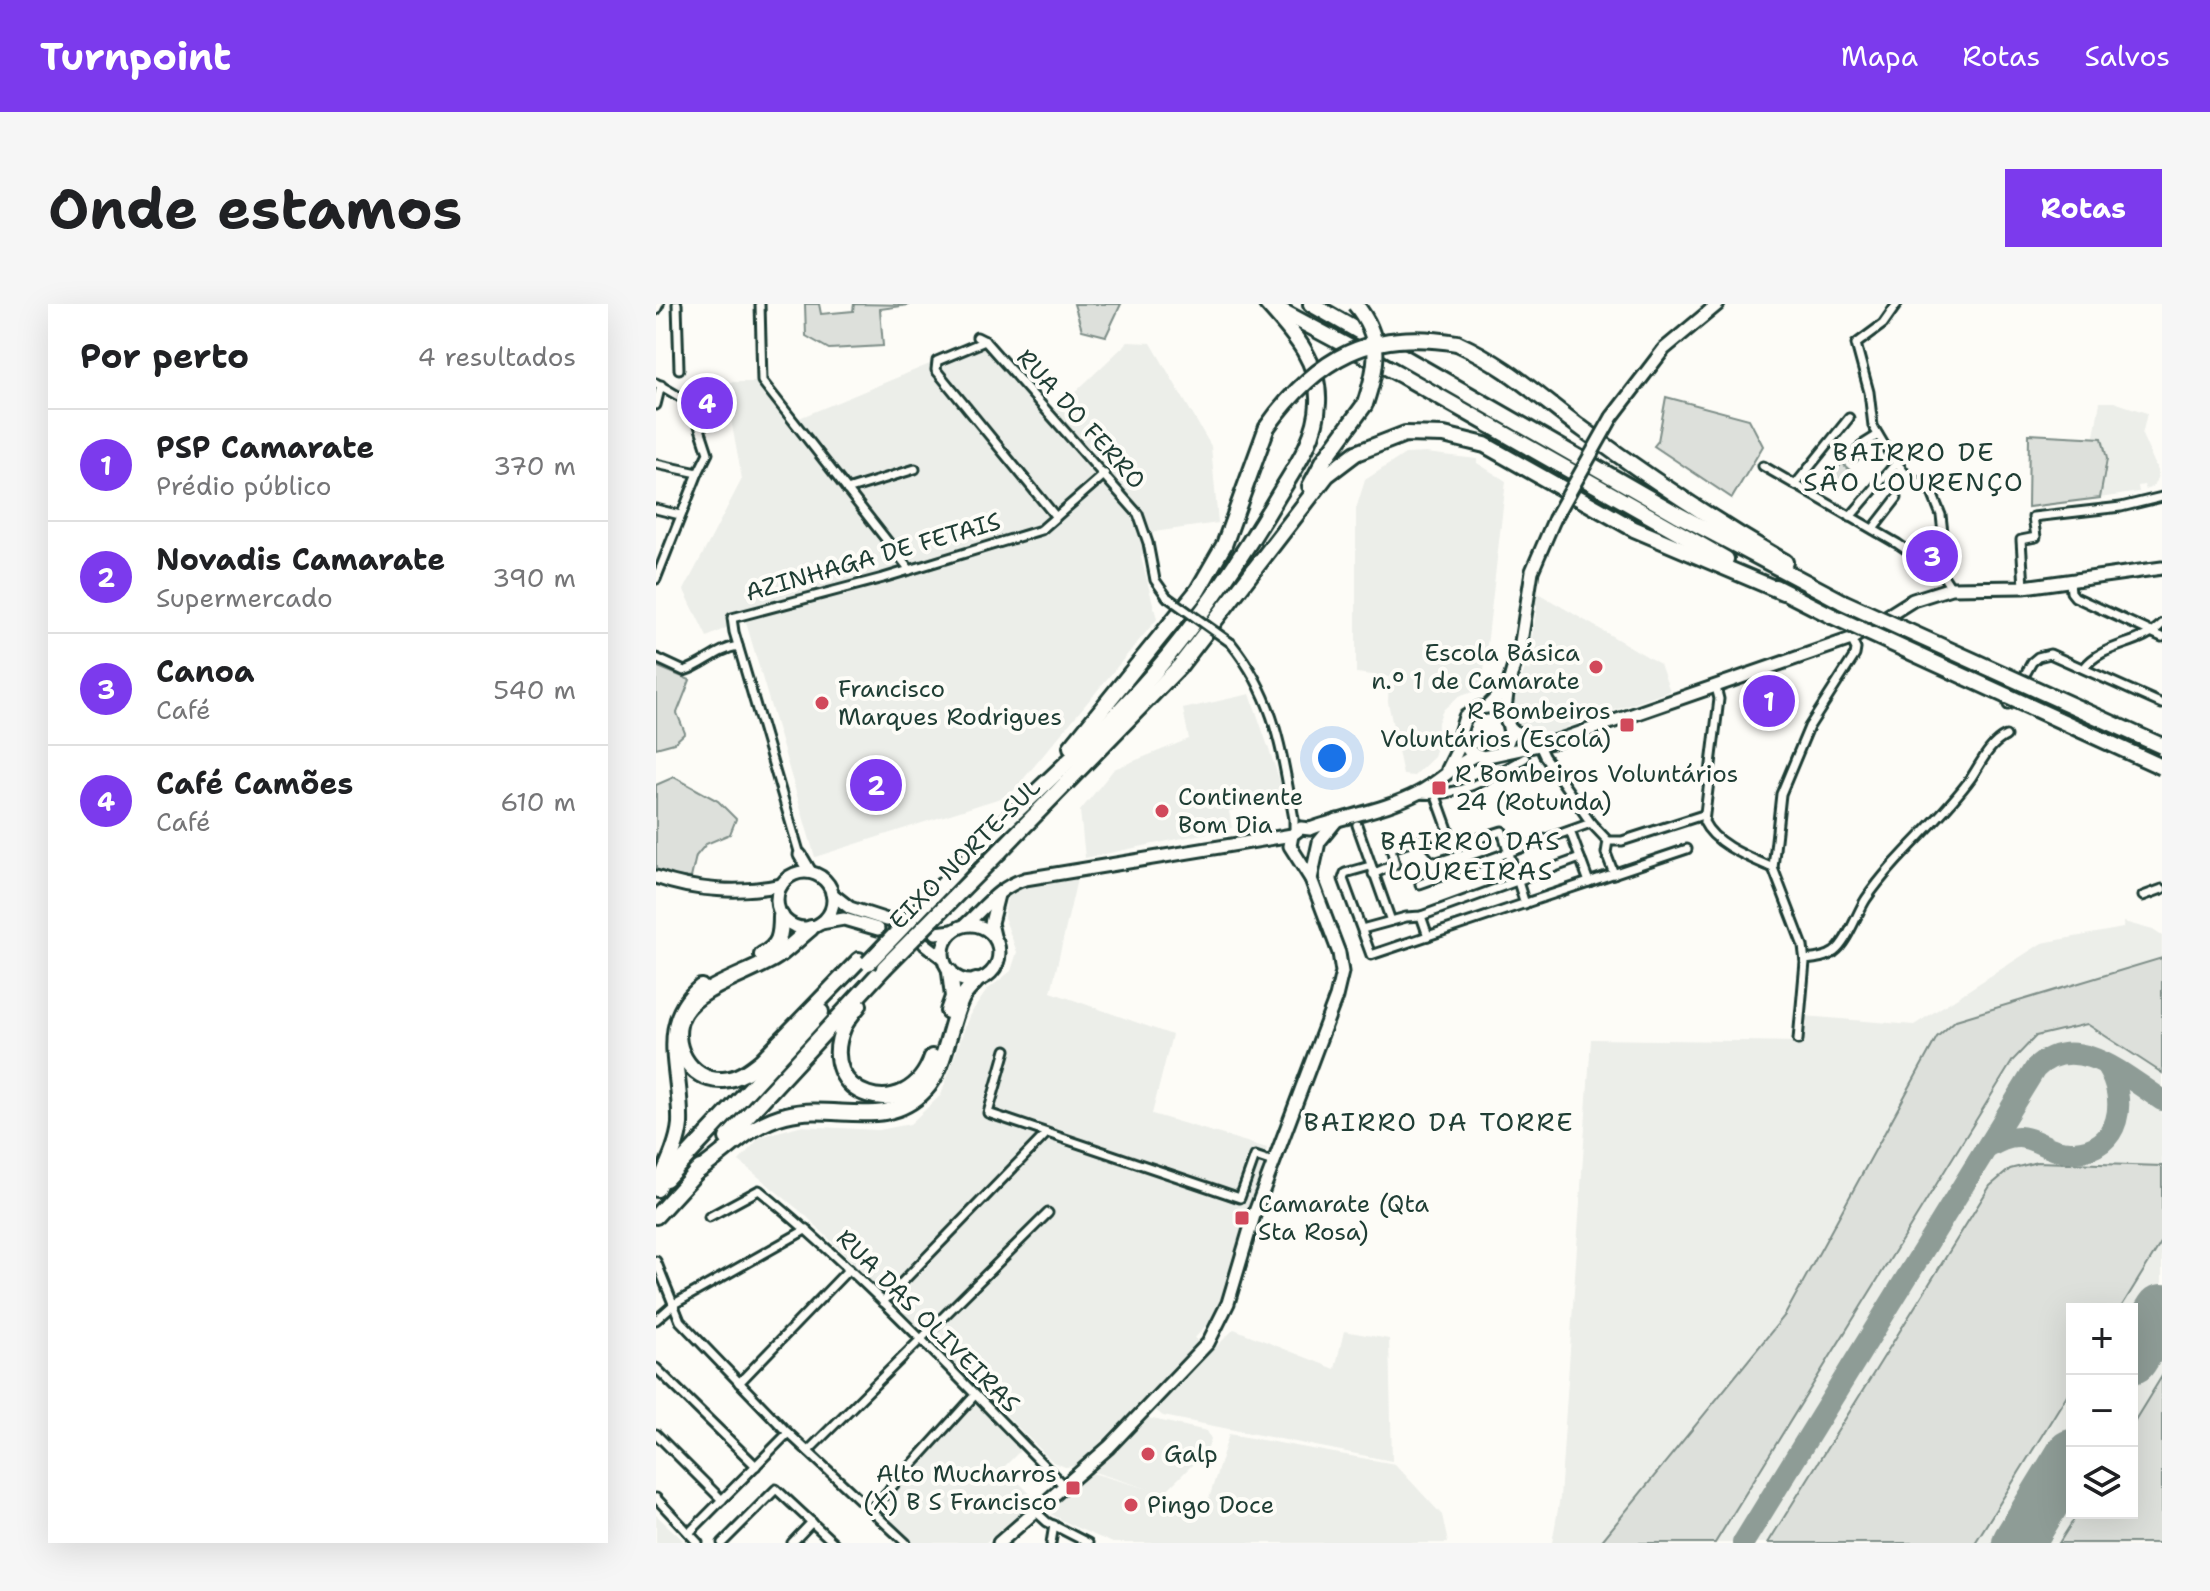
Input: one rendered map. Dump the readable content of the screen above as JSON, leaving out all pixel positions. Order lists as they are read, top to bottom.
{
  "streets": {
    "highway": ["EIXO NORTE-SUL"],
    "street": ["RUA DO FERRO", "AZINHAGA DE FETAIS", "RUA DAS OLIVEIRAS"]
  },
  "crossings": [
    ["RUA DO FERRO", "AZINHAGA DE FETAIS"]
  ],
  "districts": ["BAIRRO DE SÃO LOURENÇO", "BAIRRO DAS LOUREIRAS", "BAIRRO DA TORRE"],
  "places": {
    "other": [
      "Escola Básica n.º 1 de Camarate",
      "Francisco Marques Rodrigues",
      "Continente Bom Dia",
      "Galp",
      "Pingo Doce"
    ],
    "transit": [
      "R Bombeiros Voluntários (Escola)",
      "R Bombeiros Voluntários 24 (Rotunda)",
      "Camarate (Qta Sta Rosa)",
      "Alto Mucharros (X) B S Francisco"
    ]
  },
  "page": {
    "header": "Turnpoint",
    "nav": ["Mapa", "Rotas", "Salvos"],
    "buttons": "Rotas",
    "title": "Onde estamos",
    "heading": ["Por perto", "4 resultados"],
    "pins": [
      "4",
      "3",
      "1",
      "2"
    ],
    "list": [
      {
        "mark": "1",
        "name": "PSP Camarate",
        "note": "Prédio público",
        "value": "370 m"
      },
      {
        "mark": "2",
        "name": "Novadis Camarate",
        "note": "Supermercado",
        "value": "390 m"
      },
      {
        "mark": "3",
        "name": "Canoa",
        "note": "Café",
        "value": "540 m"
      },
      {
        "mark": "4",
        "name": "Café Camões",
        "note": "Café",
        "value": "610 m"
      }
    ],
    "map_buttons": ["+", "−"]
  }
}
